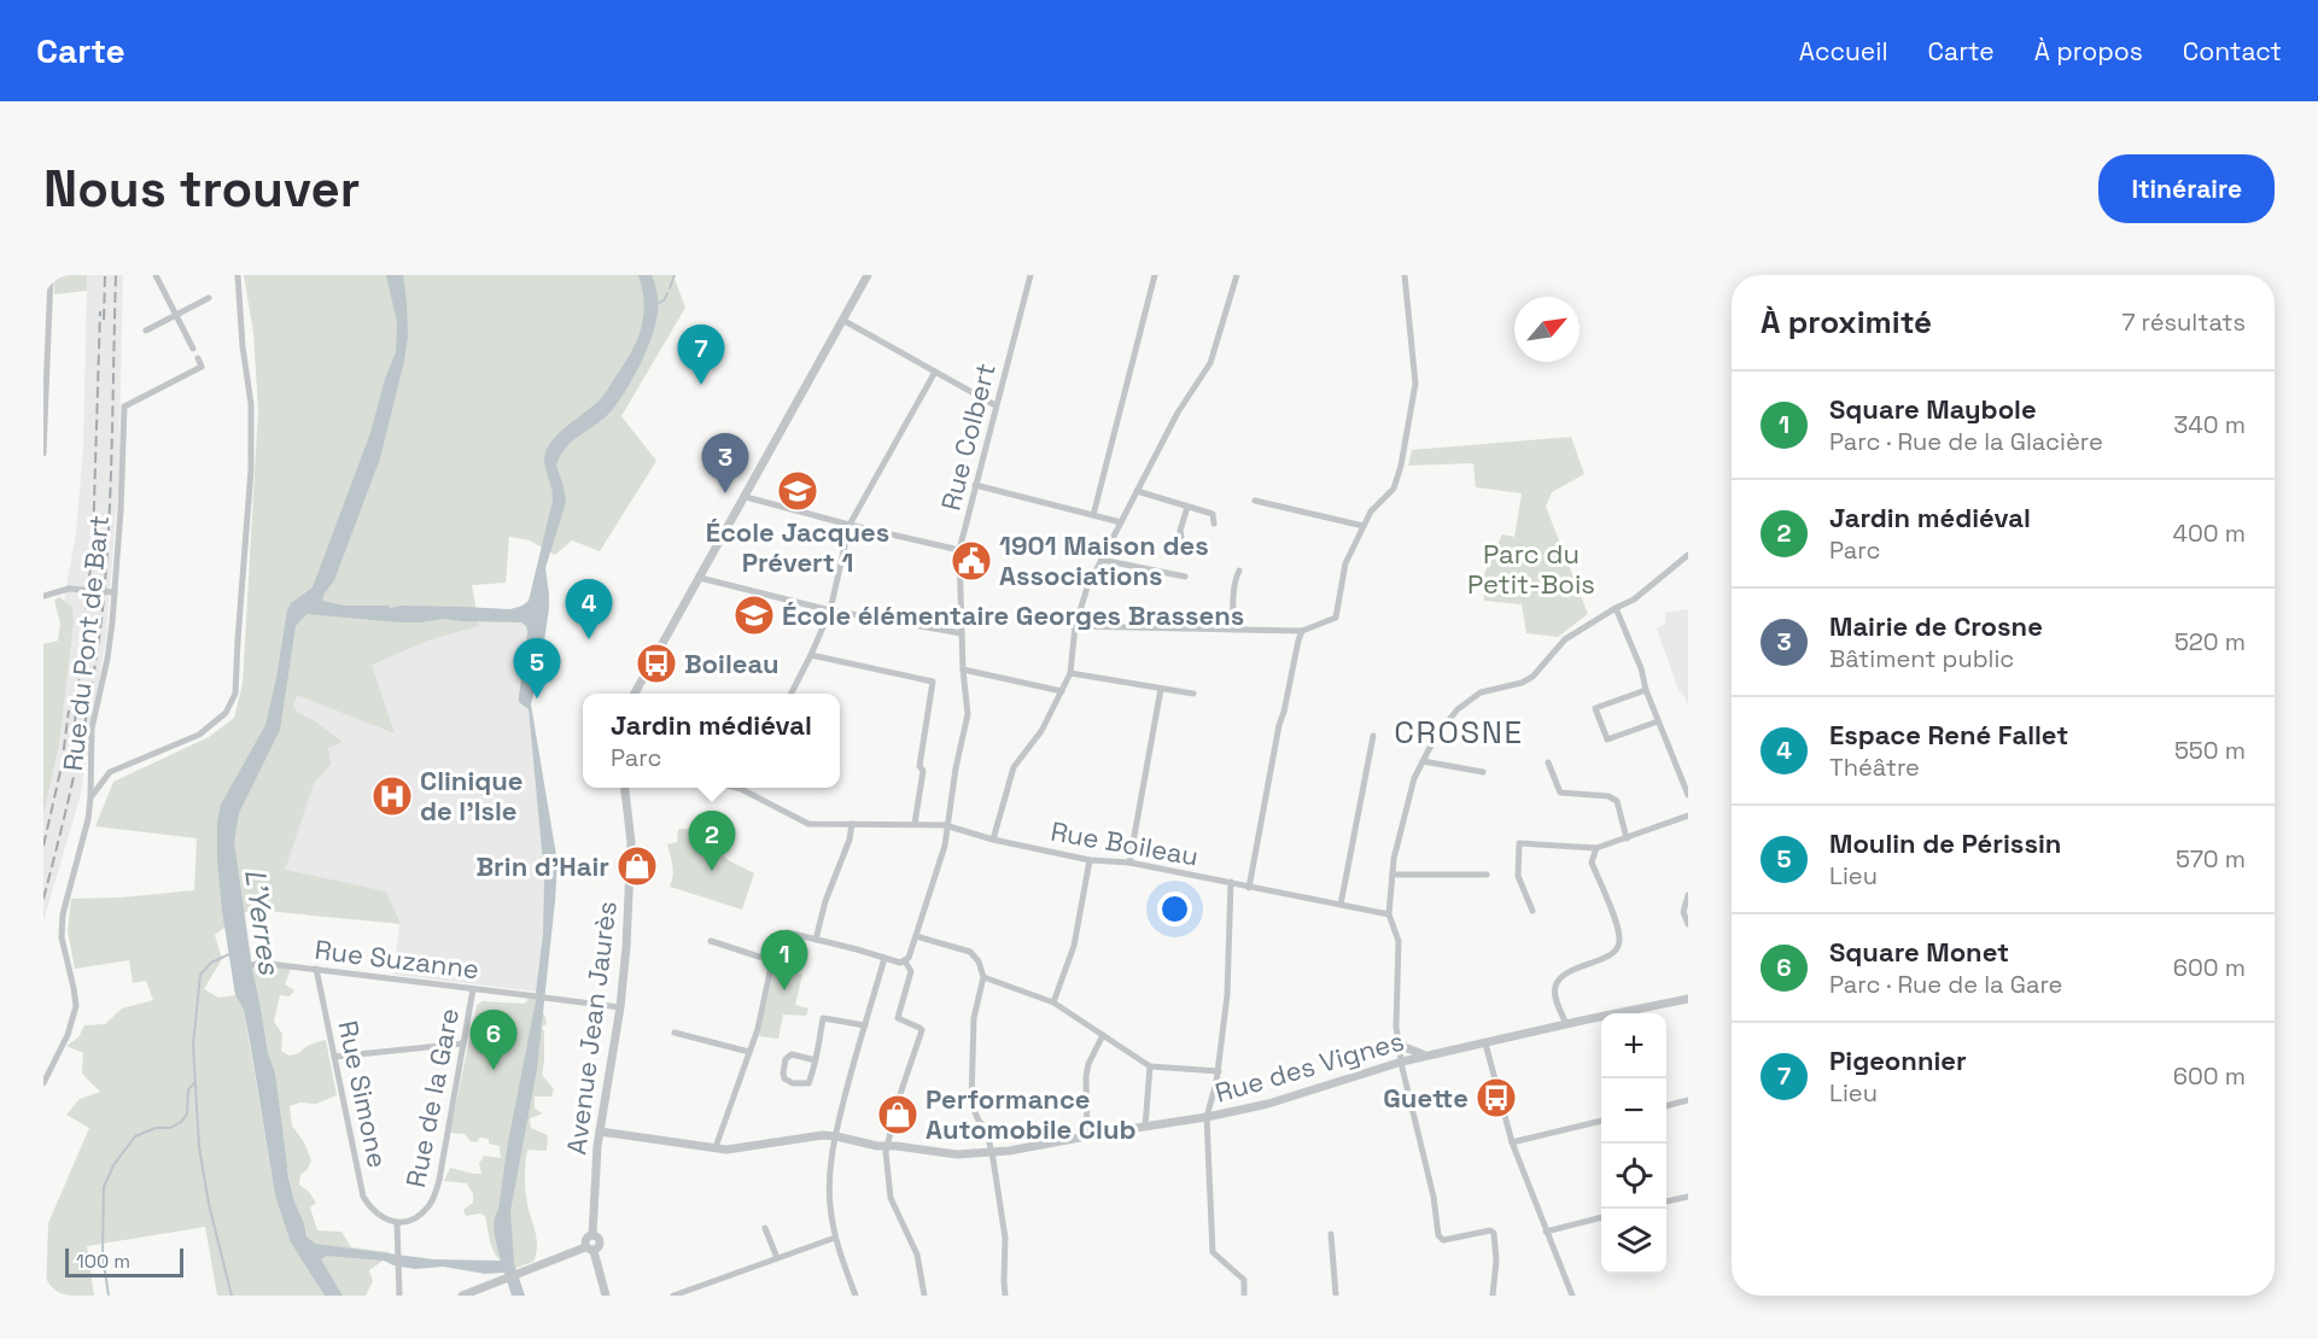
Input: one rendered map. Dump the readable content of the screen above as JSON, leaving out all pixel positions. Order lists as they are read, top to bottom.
{
  "streets": {
    "street": [
      "Rue Colbert",
      "Rue du Pont de Bart",
      "Rue Boileau",
      "Rue Suzanne",
      "Avenue Jean Jaurès",
      "Rue des Vignes",
      "Rue Simone",
      "Rue de la Gare"
    ]
  },
  "crossings": [
    ["Rue Colbert", "Rue Boileau"],
    ["Rue Suzanne", "Avenue Jean Jaurès"],
    ["Rue Suzanne", "Rue Simone"],
    ["Rue Suzanne", "Rue de la Gare"],
    ["Avenue Jean Jaurès", "Rue des Vignes"],
    ["Rue Simone", "Rue de la Gare"]
  ],
  "districts": ["CROSNE"],
  "water": ["L'Yerres"],
  "parks": ["Parc du Petit-Bois"],
  "places": {
    "school or university": ["École Jacques Prévert 1", "École élémentaire Georges Brassens"],
    "public building": ["1901 Maison des Associations"],
    "bus stop": ["Boileau", "Guette"],
    "hospital": ["Clinique de l'Isle"],
    "shop": ["Brin d'Hair", "Performance Automobile Club"]
  },
  "scale_bar": "100 m",
  "north": "top right",
  "page": {
    "header": "Carte",
    "nav": [
      "Accueil",
      "Carte",
      "À propos",
      "Contact"
    ],
    "buttons": "Itinéraire",
    "title": "Nous trouver",
    "heading": ["À proximité", "7 résultats"],
    "pins": [
      "7",
      "3",
      "4",
      "5",
      "2",
      "1",
      "6"
    ],
    "list": [
      {
        "mark": "1",
        "name": "Square Maybole",
        "note": "Parc · Rue de la Glacière",
        "value": "340 m"
      },
      {
        "mark": "2",
        "name": "Jardin médiéval",
        "note": "Parc",
        "value": "400 m"
      },
      {
        "mark": "3",
        "name": "Mairie de Crosne",
        "note": "Bâtiment public",
        "value": "520 m"
      },
      {
        "mark": "4",
        "name": "Espace René Fallet",
        "note": "Théâtre",
        "value": "550 m"
      },
      {
        "mark": "5",
        "name": "Moulin de Périssin",
        "note": "Lieu",
        "value": "570 m"
      },
      {
        "mark": "6",
        "name": "Square Monet",
        "note": "Parc · Rue de la Gare",
        "value": "600 m"
      },
      {
        "mark": "7",
        "name": "Pigeonnier",
        "note": "Lieu",
        "value": "600 m"
      }
    ],
    "popup": ["Jardin médiéval", "Parc"],
    "map_buttons": ["+", "−"],
    "scale": "100 m"
  }
}
